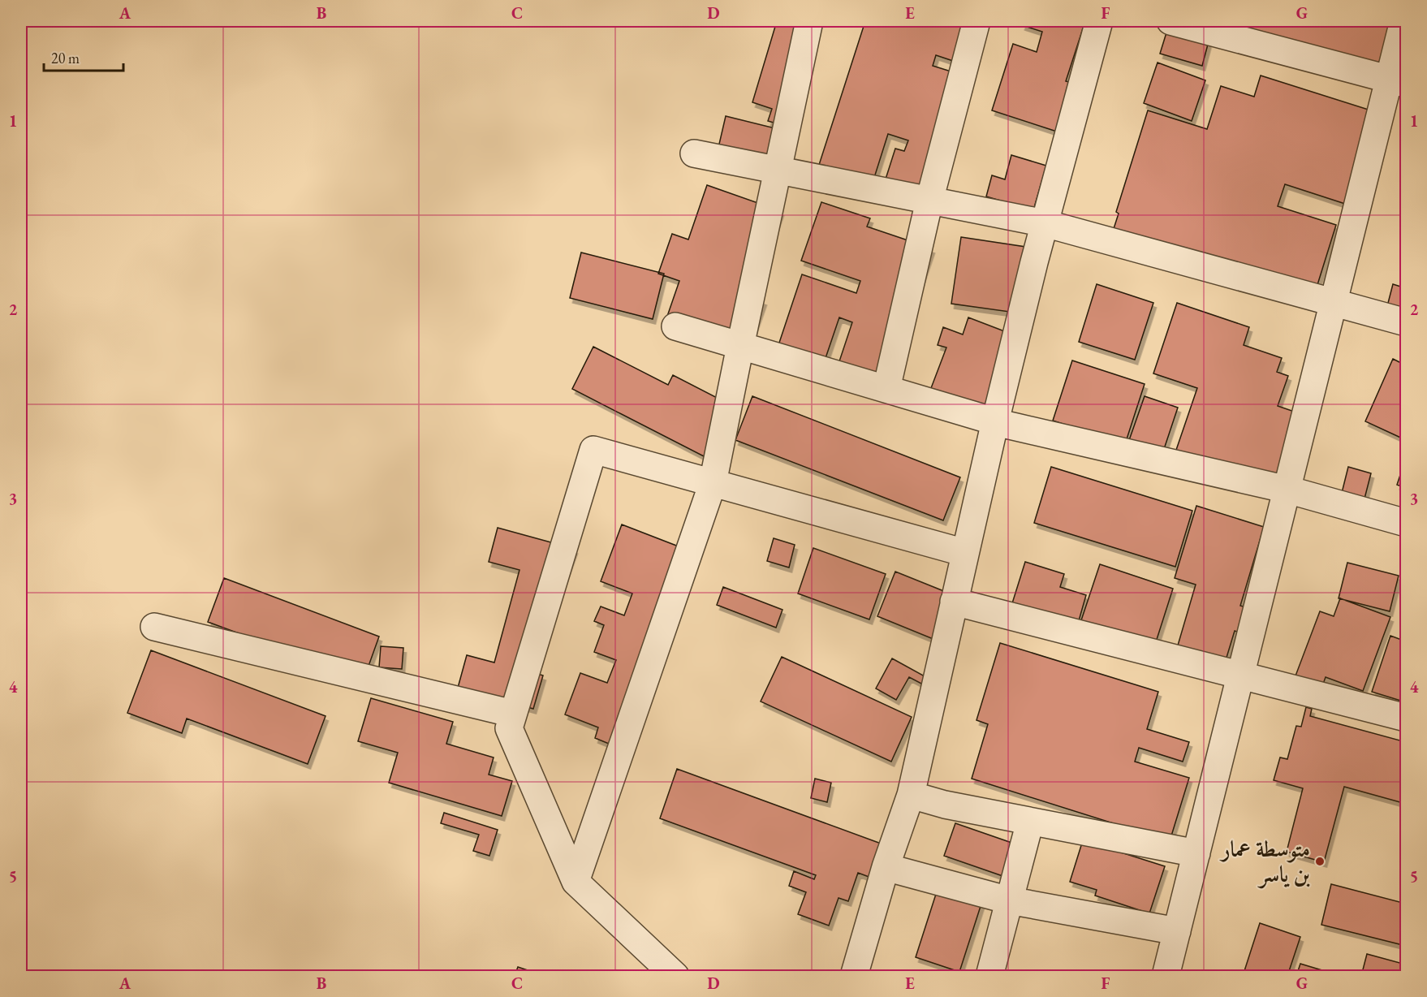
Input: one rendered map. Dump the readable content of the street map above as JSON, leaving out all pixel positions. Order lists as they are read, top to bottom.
{
  "places": ["متوسطة عمار بن ياسر"],
  "scale_bar": "20 m",
  "grid": {
    "columns": [
      "A",
      "B",
      "C",
      "D",
      "E",
      "F",
      "G"
    ],
    "rows": [
      "1",
      "2",
      "3",
      "4",
      "5"
    ]
  }
}
